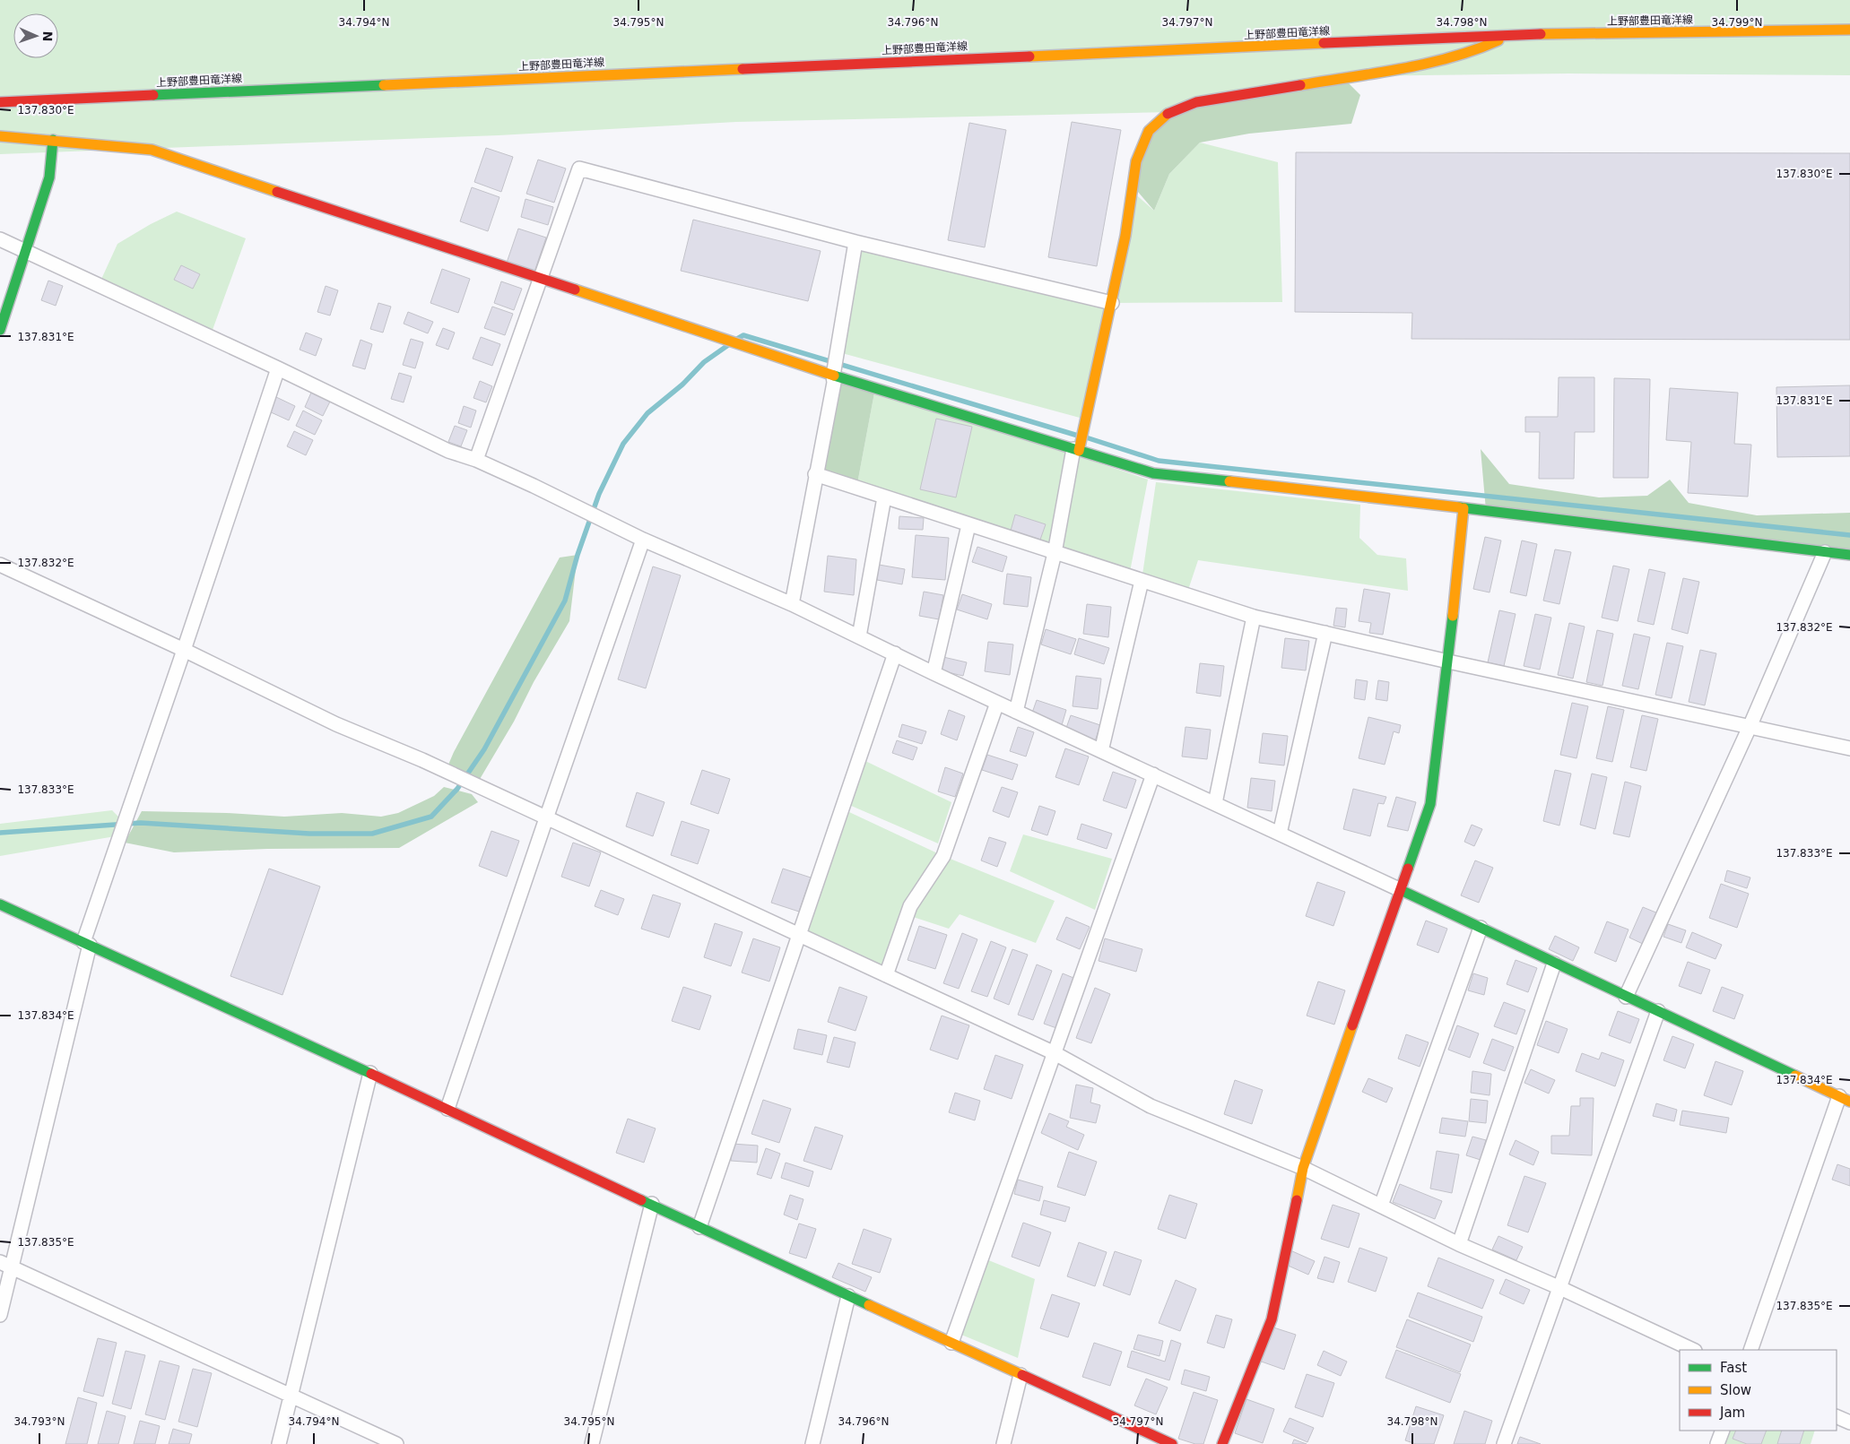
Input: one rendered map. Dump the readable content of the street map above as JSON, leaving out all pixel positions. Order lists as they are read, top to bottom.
{
  "streets": {
    "street": ["上野部豊田竜洋線"]
  },
  "legend": ["Fast", "Slow", "Jam"],
  "north": "right",
  "coordinates": [
    "34.794°N",
    "34.795°N",
    "34.796°N",
    "34.797°N",
    "34.798°N",
    "34.799°N",
    "137.830°E",
    "137.831°E",
    "137.832°E",
    "137.833°E",
    "137.834°E",
    "137.835°E",
    "34.793°N"
  ]
}
